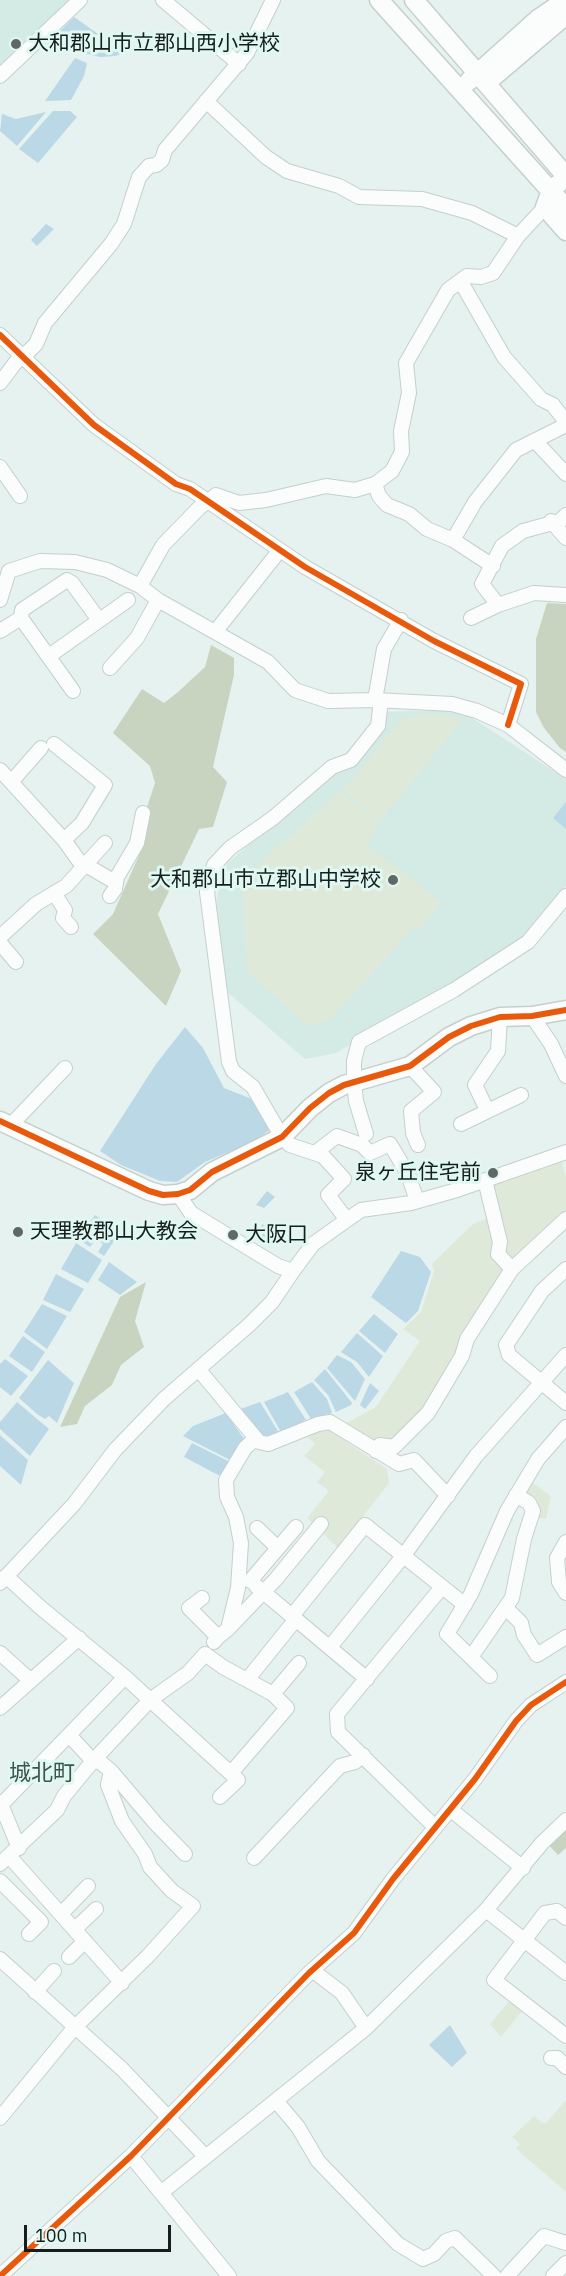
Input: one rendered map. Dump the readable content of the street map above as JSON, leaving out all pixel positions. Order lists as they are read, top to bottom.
{
  "districts": ["城北町"],
  "places": [
    "大和郡山市立郡山西小学校",
    "大和郡山市立郡山中学校",
    "泉ヶ丘住宅前",
    "天理教郡山大教会",
    "大阪口"
  ],
  "scale_bar": "100 m"
}
